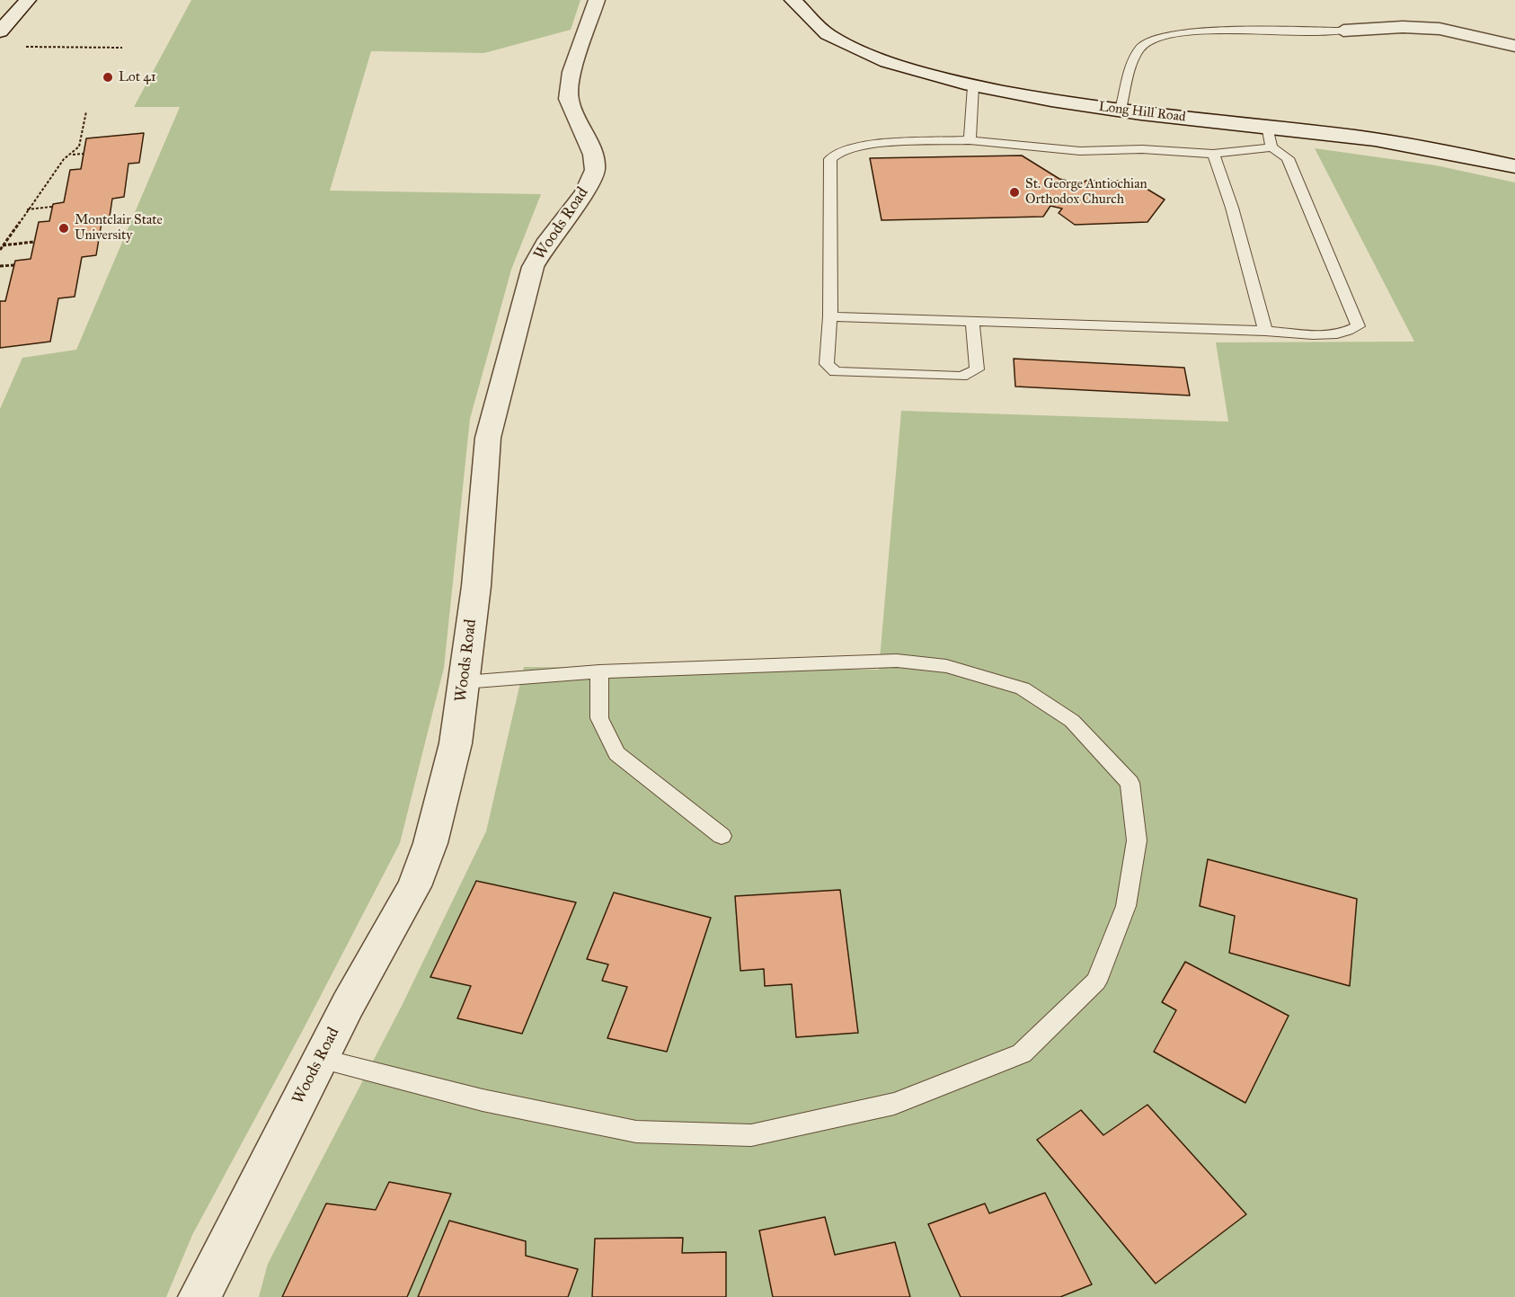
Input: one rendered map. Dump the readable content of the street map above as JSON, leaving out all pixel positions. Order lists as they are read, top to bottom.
{
  "streets": {
    "street": ["Long Hill Road", "Woods Road"]
  },
  "places": ["Lot 41", "St. George Antiochian Orthodox Church", "Montclair State University"]
}
